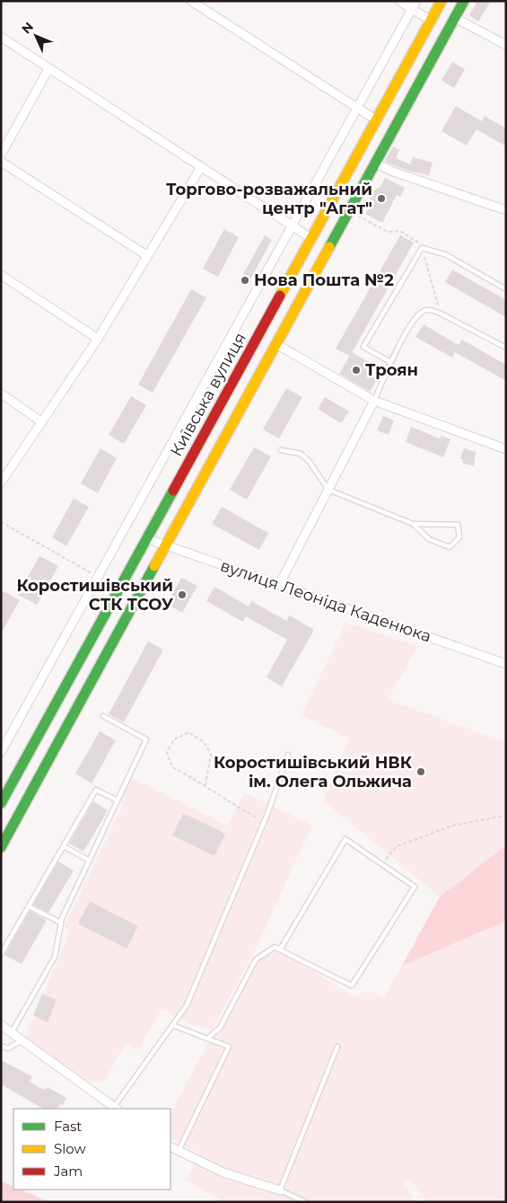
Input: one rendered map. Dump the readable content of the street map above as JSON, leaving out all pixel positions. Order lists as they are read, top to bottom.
{
  "streets": {
    "street": ["Київська вулиця", "вулиця Леоніда Каденюка"]
  },
  "crossings": [
    ["Київська вулиця", "вулиця Леоніда Каденюка"]
  ],
  "places": [
    "Торгово-розважальний центр \"Агат\"",
    "Нова Пошта №2",
    "Троян",
    "Коростишівський СТК ТСОУ",
    "Коростишівський НВК ім. Олега Ольжича"
  ],
  "legend": ["Fast", "Slow", "Jam"],
  "north": "top left"
}
